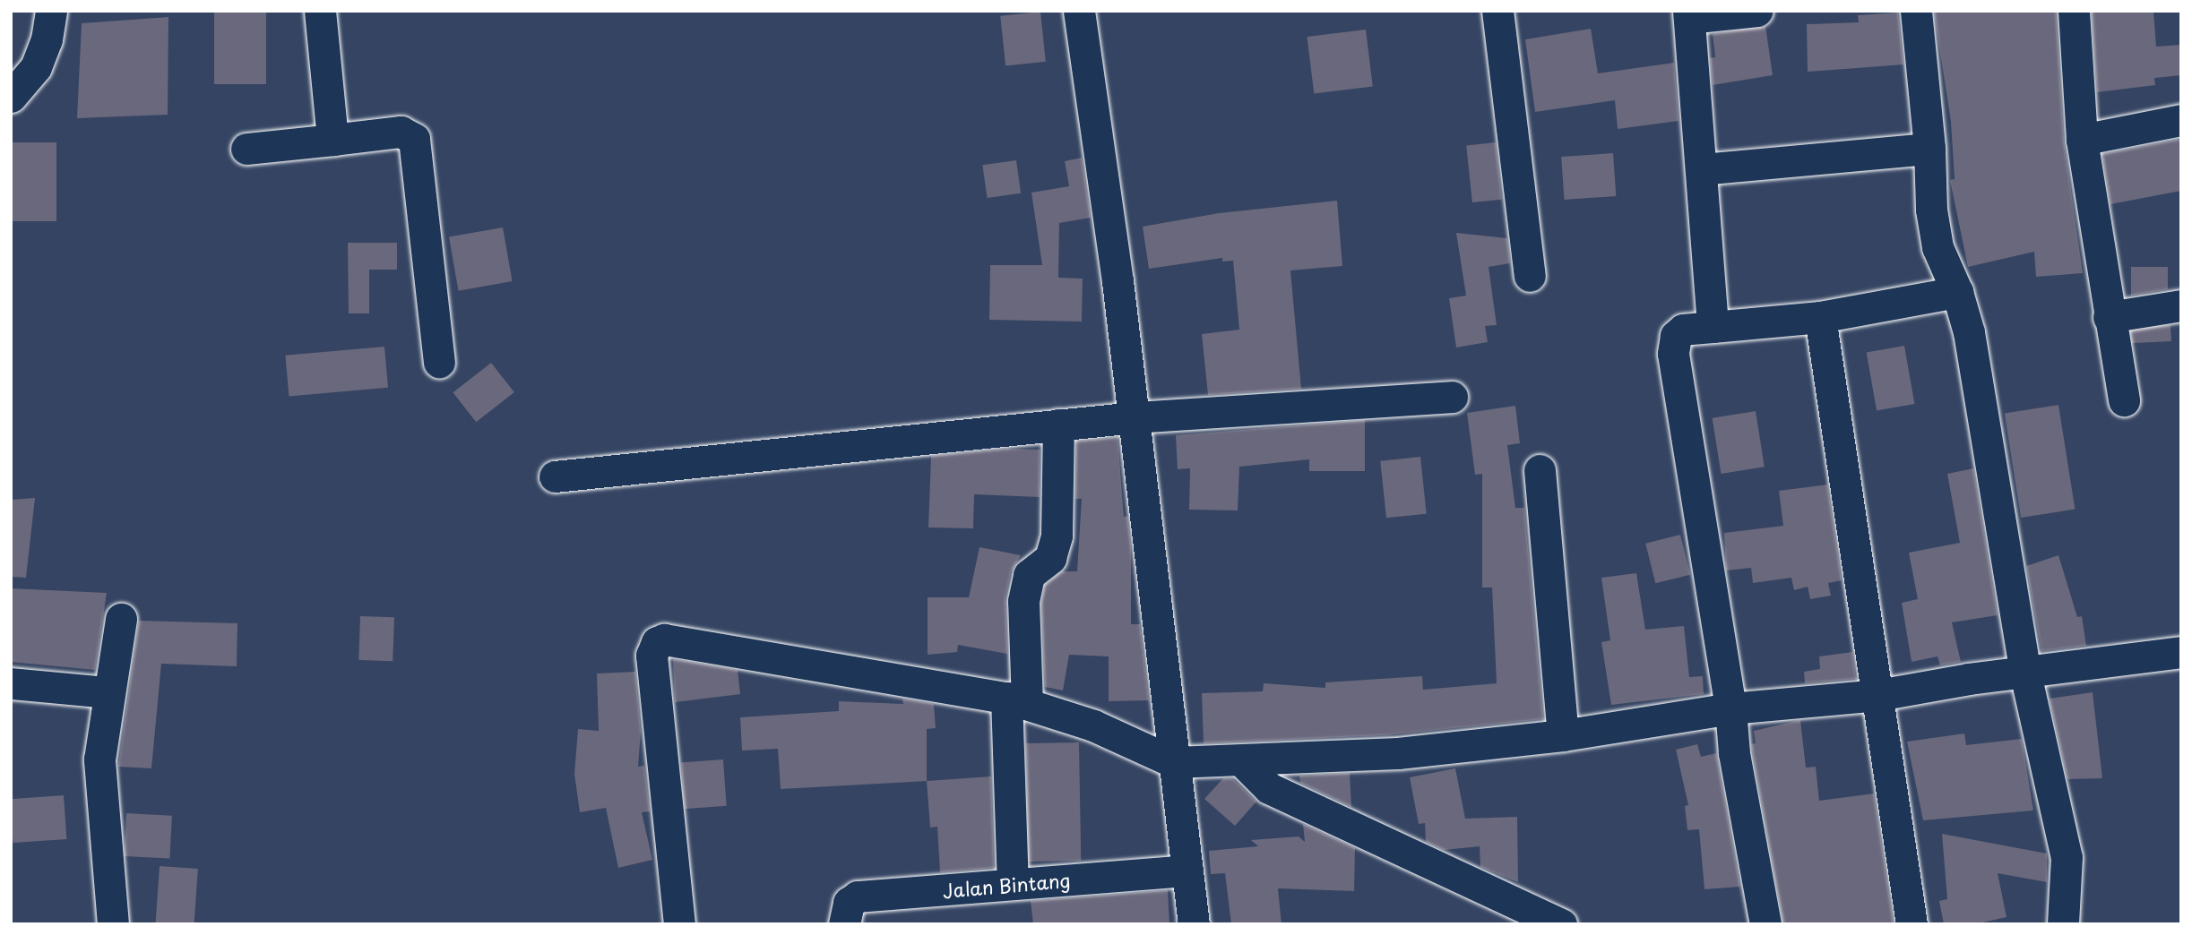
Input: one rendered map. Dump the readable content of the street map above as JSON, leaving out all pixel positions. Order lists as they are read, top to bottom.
{
  "streets": {
    "street": ["Jalan Bintang"]
  }
}
